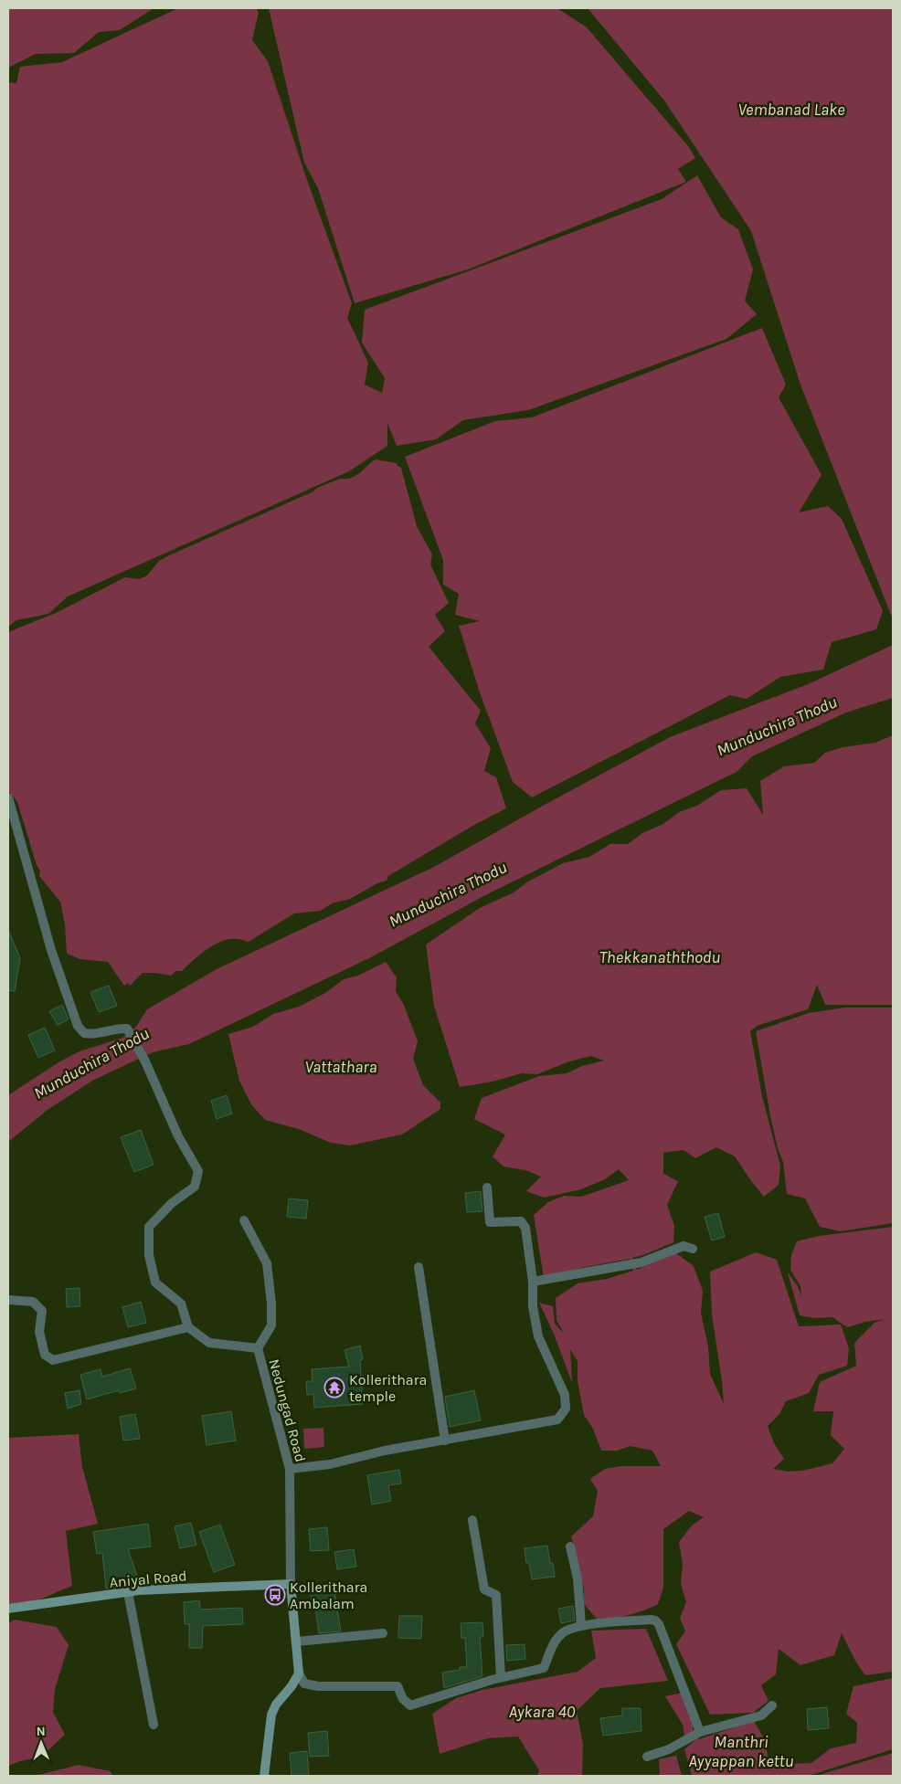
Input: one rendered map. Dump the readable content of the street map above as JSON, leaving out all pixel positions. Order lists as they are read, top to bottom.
{
  "streets": {
    "main road": ["Nedungad Road", "Aniyal Road"]
  },
  "crossings": [
    ["Nedungad Road", "Aniyal Road"]
  ],
  "water": [
    "Vembanad Lake",
    "Munduchira Thodu",
    "Thekkanaththodu",
    "Vattathara",
    "Aykara 40",
    "Manthri Ayyappan kettu"
  ],
  "places": {
    "temple": ["Kollerithara temple"],
    "bus stop": ["Kollerithara Ambalam"]
  },
  "north": "top"
}
